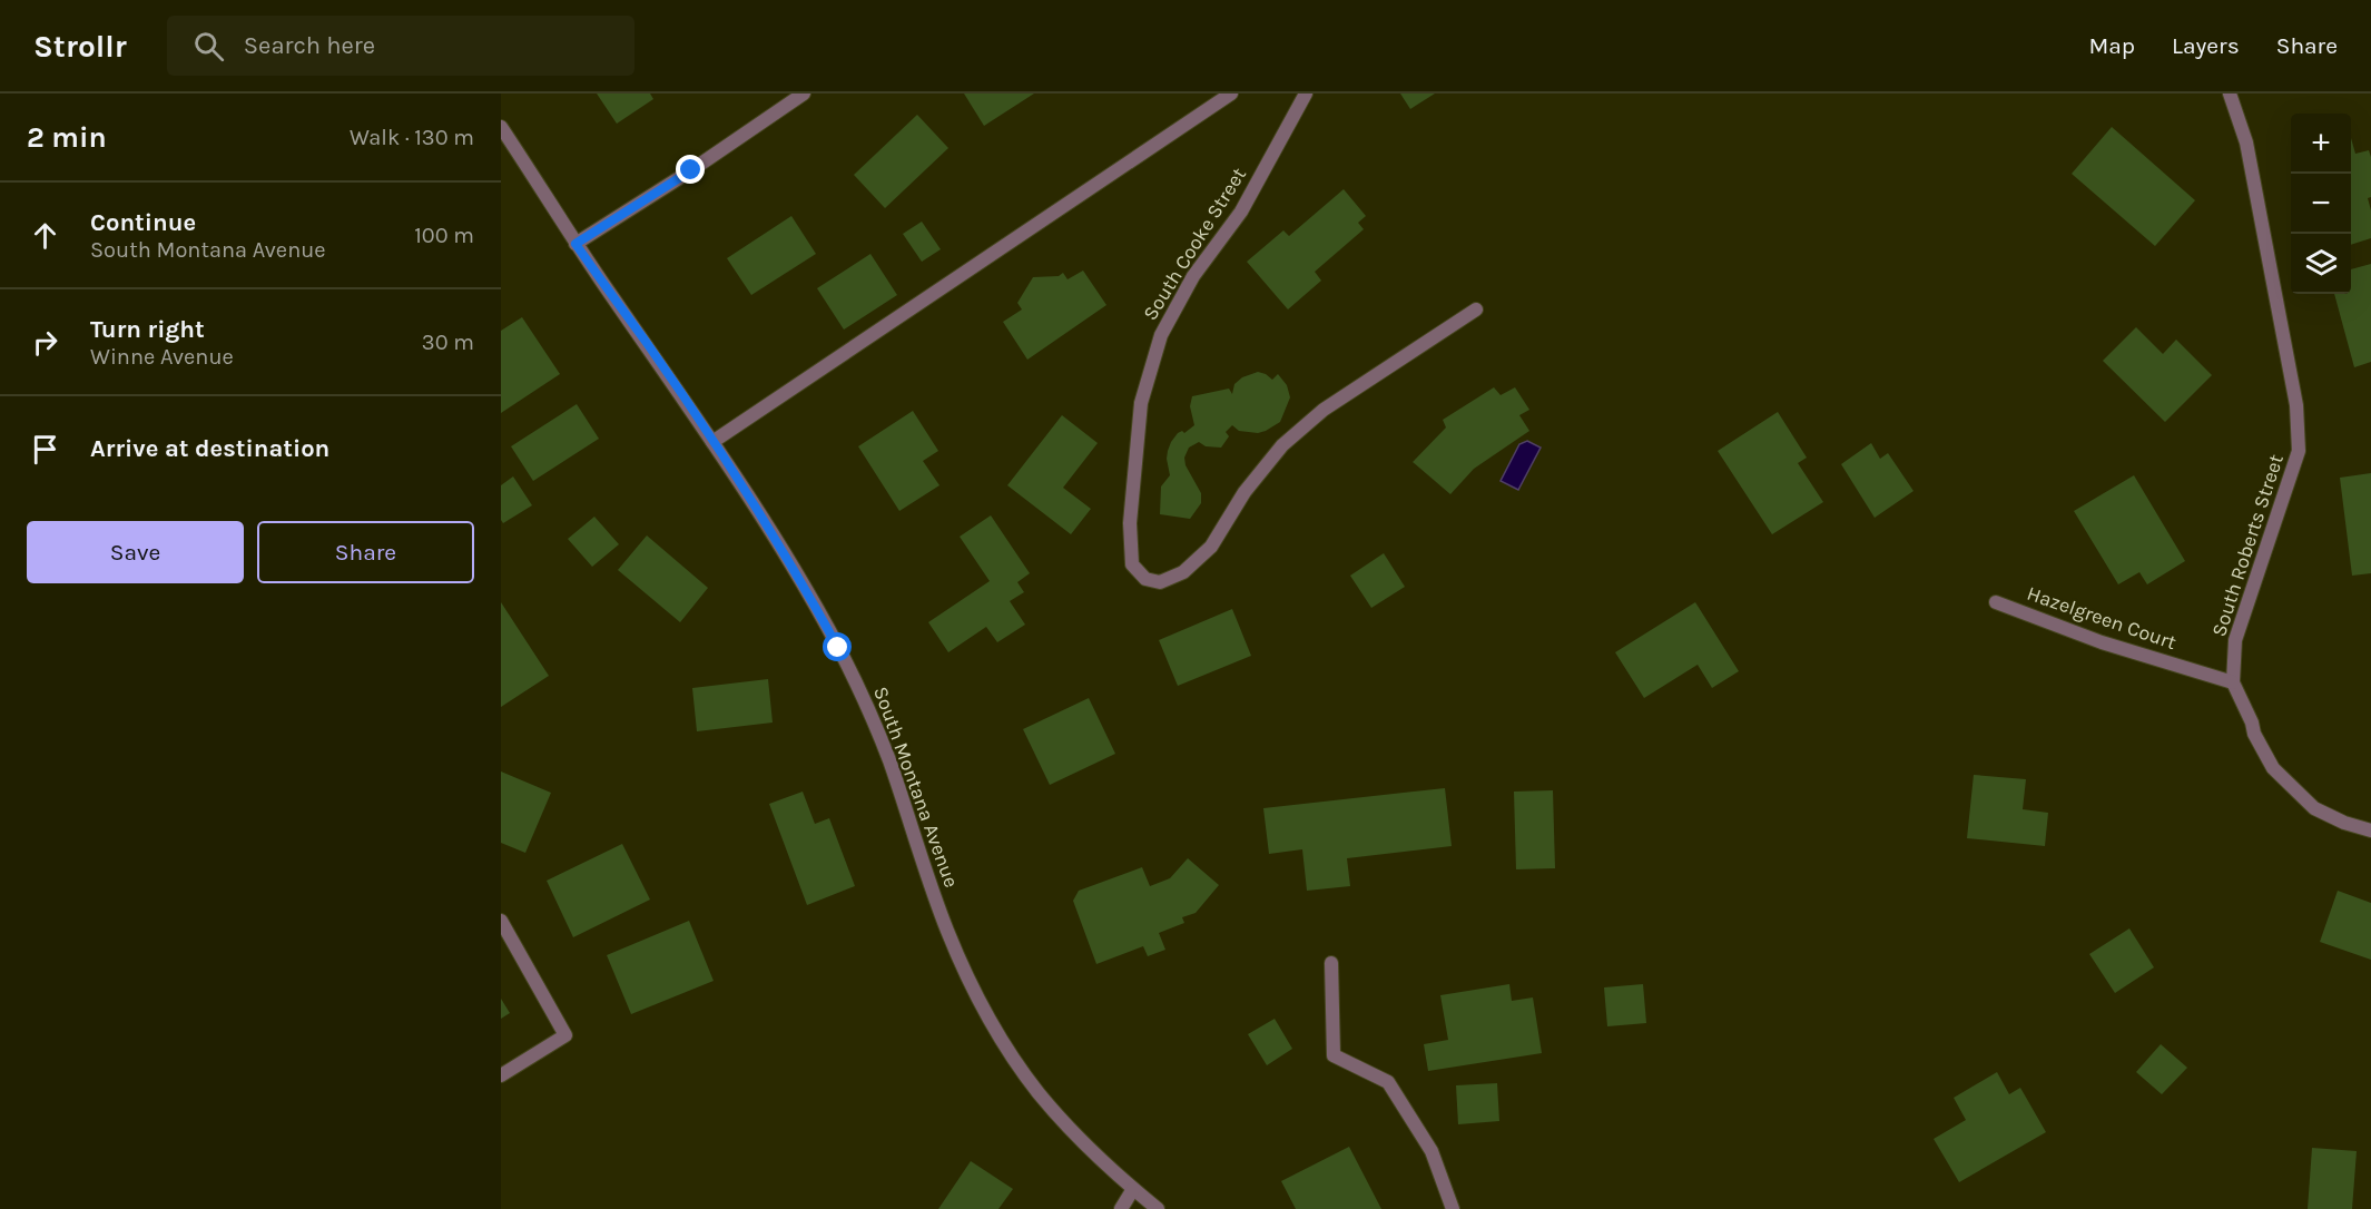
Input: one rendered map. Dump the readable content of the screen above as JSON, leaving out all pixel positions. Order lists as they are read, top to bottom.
{
  "streets": {
    "street": [
      "South Cooke Street",
      "South Roberts Street",
      "Hazelgreen Court",
      "South Montana Avenue"
    ]
  },
  "crossings": [
    ["South Roberts Street", "Hazelgreen Court"]
  ],
  "page": {
    "header": "Strollr",
    "search": "Search here",
    "nav": ["Map", "Layers", "Share"],
    "heading": ["2 min", "Walk · 130 m"],
    "map_buttons": ["+", "−"],
    "list": [
      ["Continue", "South Montana Avenue", "100 m"],
      ["Turn right", "Winne Avenue", "30 m"],
      "Arrive at destination"
    ],
    "buttons": ["Save", "Share"]
  }
}
